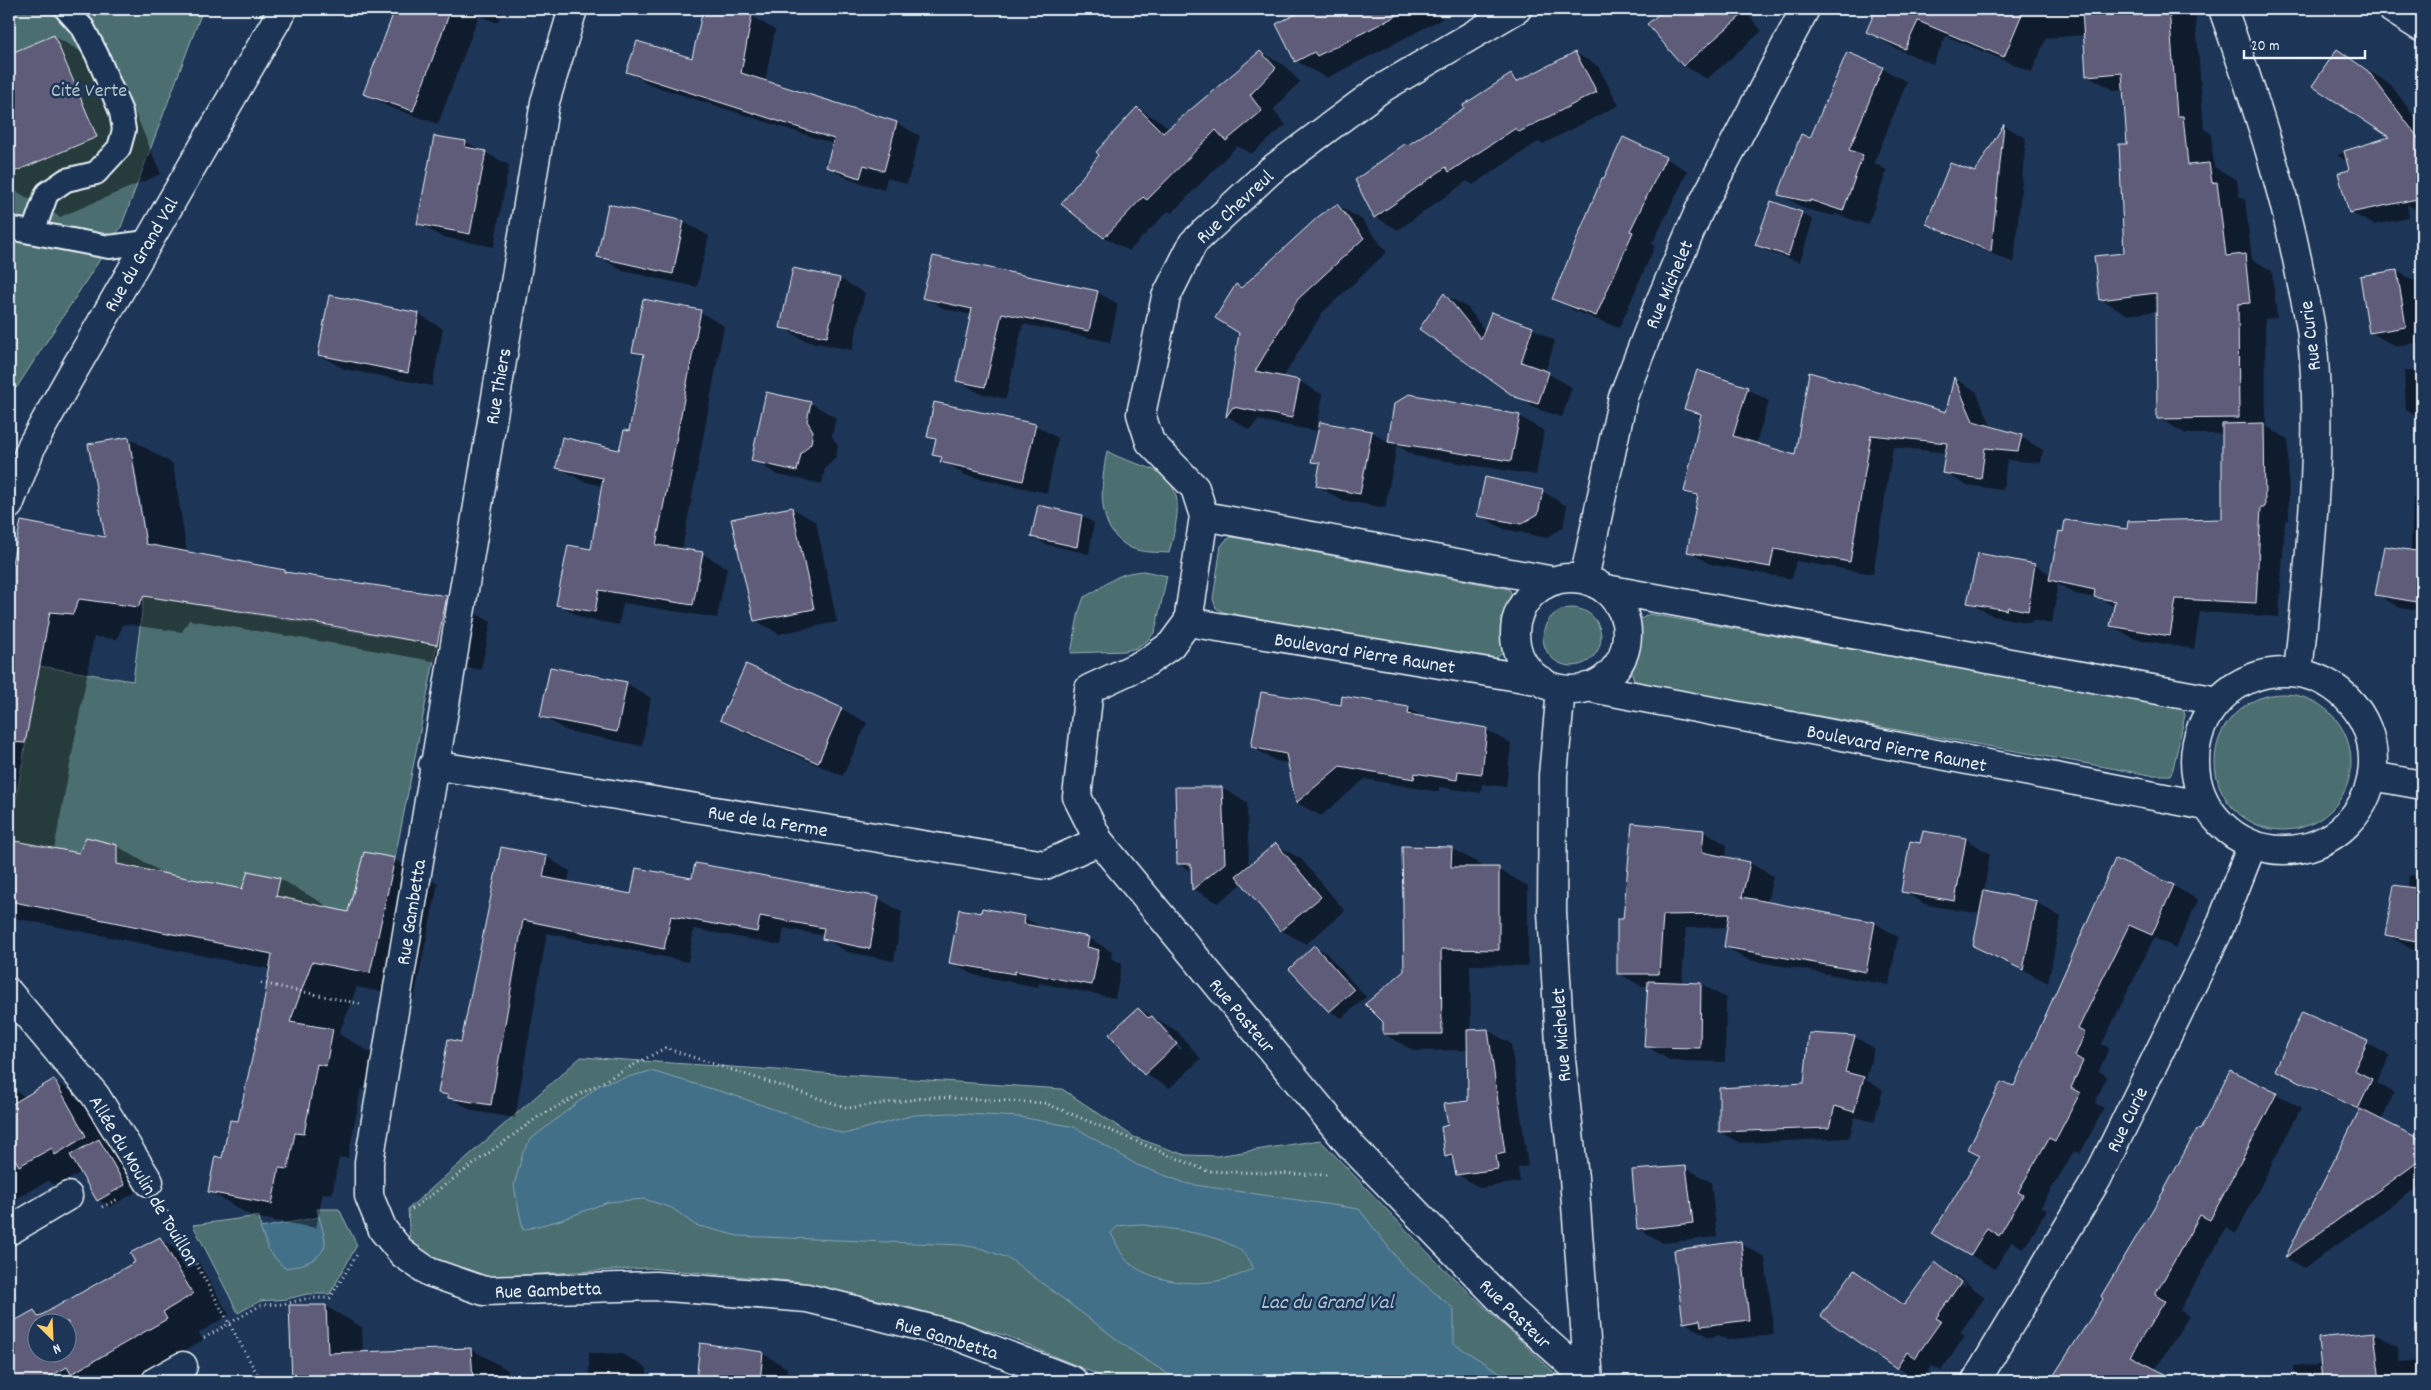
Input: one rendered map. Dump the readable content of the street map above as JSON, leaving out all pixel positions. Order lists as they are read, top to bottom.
{
  "streets": {
    "street": [
      "Rue Chevreul",
      "Rue du Grand Val",
      "Rue Michelet",
      "Rue Curie",
      "Rue Thiers",
      "Boulevard Pierre Raunet",
      "Rue de la Ferme",
      "Rue Gambetta",
      "Rue Pasteur",
      "Allée du Moulin de Touillon"
    ]
  },
  "crossings": [
    ["Rue Chevreul", "Boulevard Pierre Raunet"],
    ["Rue Chevreul", "Rue Pasteur"],
    ["Rue Michelet", "Boulevard Pierre Raunet"],
    ["Rue Michelet", "Rue Pasteur"],
    ["Rue Curie", "Boulevard Pierre Raunet"],
    ["Rue Thiers", "Rue de la Ferme"],
    ["Rue Thiers", "Rue Gambetta"],
    ["Boulevard Pierre Raunet", "Rue Pasteur"],
    ["Rue de la Ferme", "Rue Gambetta"],
    ["Rue de la Ferme", "Rue Pasteur"]
  ],
  "water": ["Lac du Grand Val"],
  "parks": ["Cité Verte"],
  "scale_bar": "20 m",
  "north": "bottom right"
}
